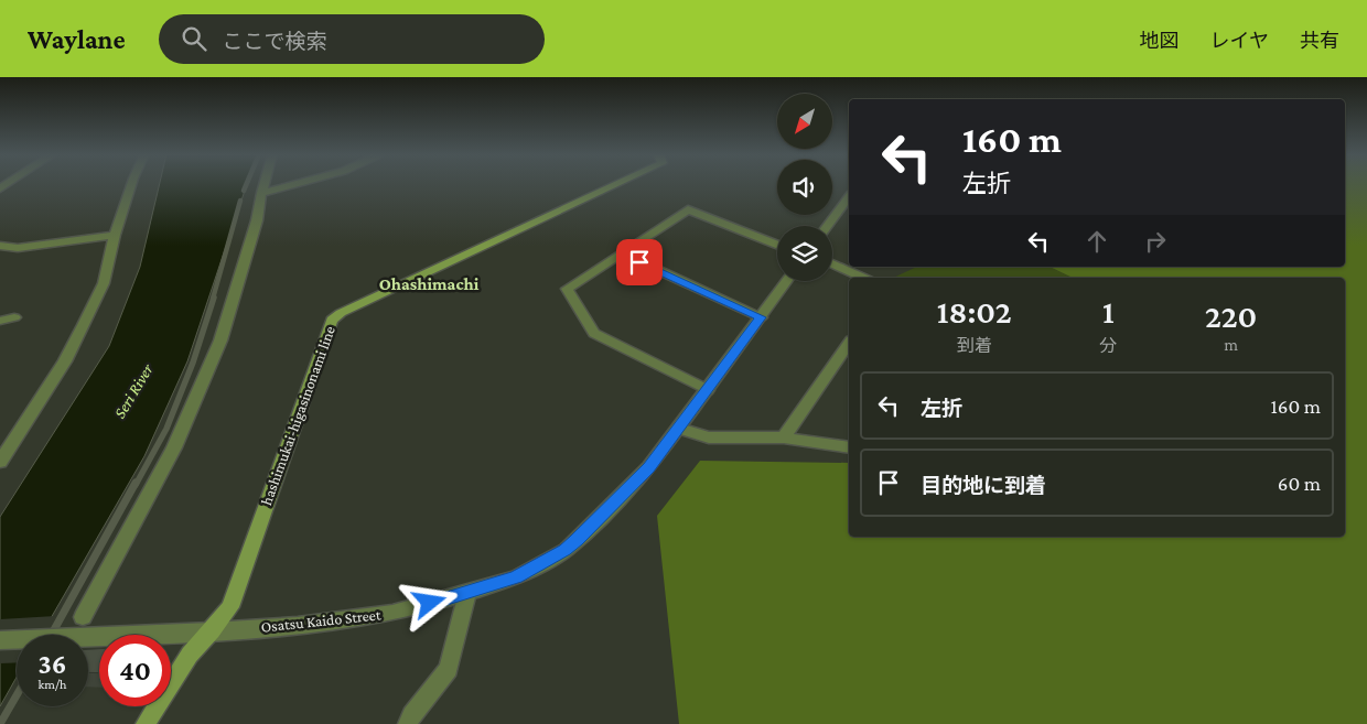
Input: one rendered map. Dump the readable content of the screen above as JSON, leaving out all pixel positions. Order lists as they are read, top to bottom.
{
  "streets": {
    "main road": ["hashimukai-higasinonami line"],
    "street": ["Osatsu Kaido Street"]
  },
  "crossings": [
    ["hashimukai-higasinonami line", "Osatsu Kaido Street"]
  ],
  "districts": ["Ohashimachi"],
  "water": ["Seri River"],
  "north": "bottom left",
  "page": {
    "header": "Waylane",
    "search": "ここで検索",
    "nav": ["地図", "レイヤ", "共有"],
    "turn": ["160 m", "左折"],
    "eta": [
      "18:02",
      "到着",
      "1",
      "分",
      "220",
      "m"
    ],
    "list": [
      {
        "name": "左折",
        "value": "160 m"
      },
      {
        "name": "目的地に到着",
        "value": "60 m"
      }
    ],
    "speed": "36 km/h",
    "limit": "40"
  }
}
